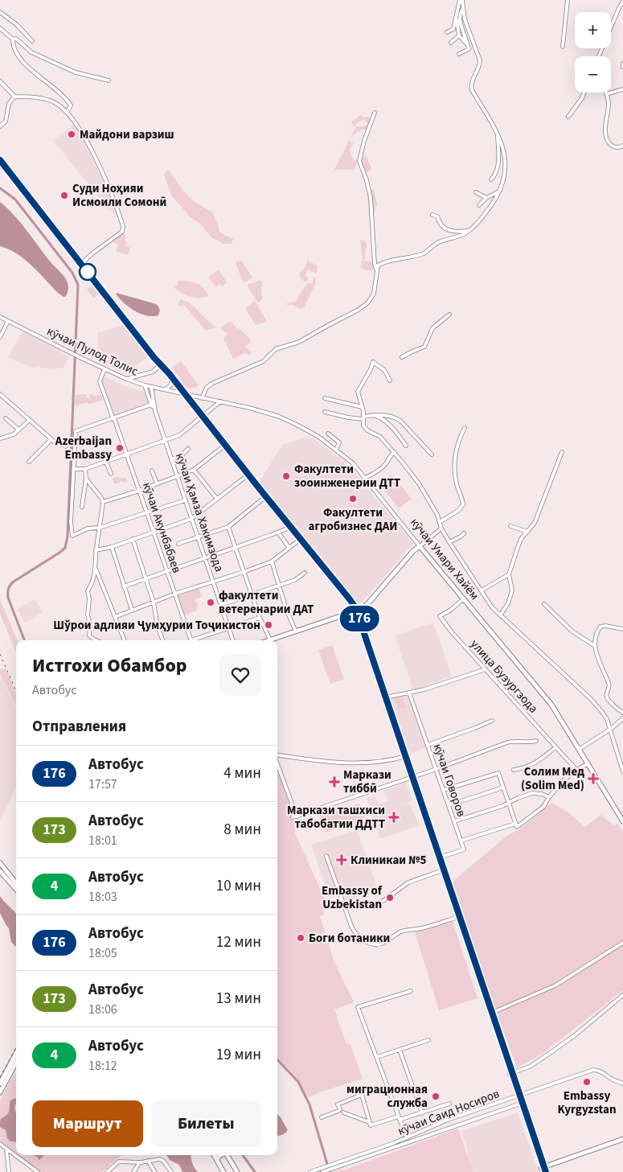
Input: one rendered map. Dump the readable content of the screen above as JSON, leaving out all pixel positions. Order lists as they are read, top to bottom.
{
  "streets": {
    "main road": ["кӯчаи Умари Хайём"],
    "street": [
      "кӯчаи Пулод Толис",
      "кӯчаи Ҳамза Хакимзода",
      "кӯчаи Акунбабаев",
      "улица Бузургзода",
      "кӯчаи Говоров",
      "кӯчаи Саид Носиров"
    ]
  },
  "crossings": [
    ["кӯчаи Пулод Толис", "кӯчаи Ҳамза Хакимзода"],
    ["кӯчаи Пулод Толис", "кӯчаи Акунбабаев"],
    ["кӯчаи Пулод Толис", "кӯчаи Умари Хайём"],
    ["кӯчаи Умари Хайём", "улица Бузургзода"]
  ],
  "places": {
    "other": [
      "Майдони варзиш",
      "Суди Ноҳияи Исмоили Сомонӣ",
      "Azerbaijan Embassy",
      "Факултети зооинженерии ДТТ",
      "Факултети агробизнес ДАИ",
      "факултети ветеренарии ДАТ",
      "Шўрои адлияи Ҷумҳурии Тоҷикистон",
      "Embassy of Uzbekistan",
      "Боги ботаники",
      "Embassy Kyrgyzstan",
      "миграционная служба"
    ],
    "health": [
      "Солим Мед (Solim Med)",
      "Маркази тиббӣ",
      "Маркази ташхиси табобатии ДДТТ",
      "Клиникаи №5"
    ]
  },
  "lines": ["bus line 176"],
  "page": {
    "on_map": "176",
    "map_buttons": ["+", "−"],
    "heading": [
      ["Истгохи Обамбор", "Автобус"],
      "Отправления"
    ],
    "list": [
      {
        "mark": "176",
        "name": "Автобус",
        "note": "17:57",
        "value": "4 мин"
      },
      {
        "mark": "173",
        "name": "Автобус",
        "note": "18:01",
        "value": "8 мин"
      },
      {
        "mark": "4",
        "name": "Автобус",
        "note": "18:03",
        "value": "10 мин"
      },
      {
        "mark": "176",
        "name": "Автобус",
        "note": "18:05",
        "value": "12 мин"
      },
      {
        "mark": "173",
        "name": "Автобус",
        "note": "18:06",
        "value": "13 мин"
      },
      {
        "mark": "4",
        "name": "Автобус",
        "note": "18:12",
        "value": "19 мин"
      }
    ],
    "buttons": ["Маршрут", "Билеты"]
  }
}
